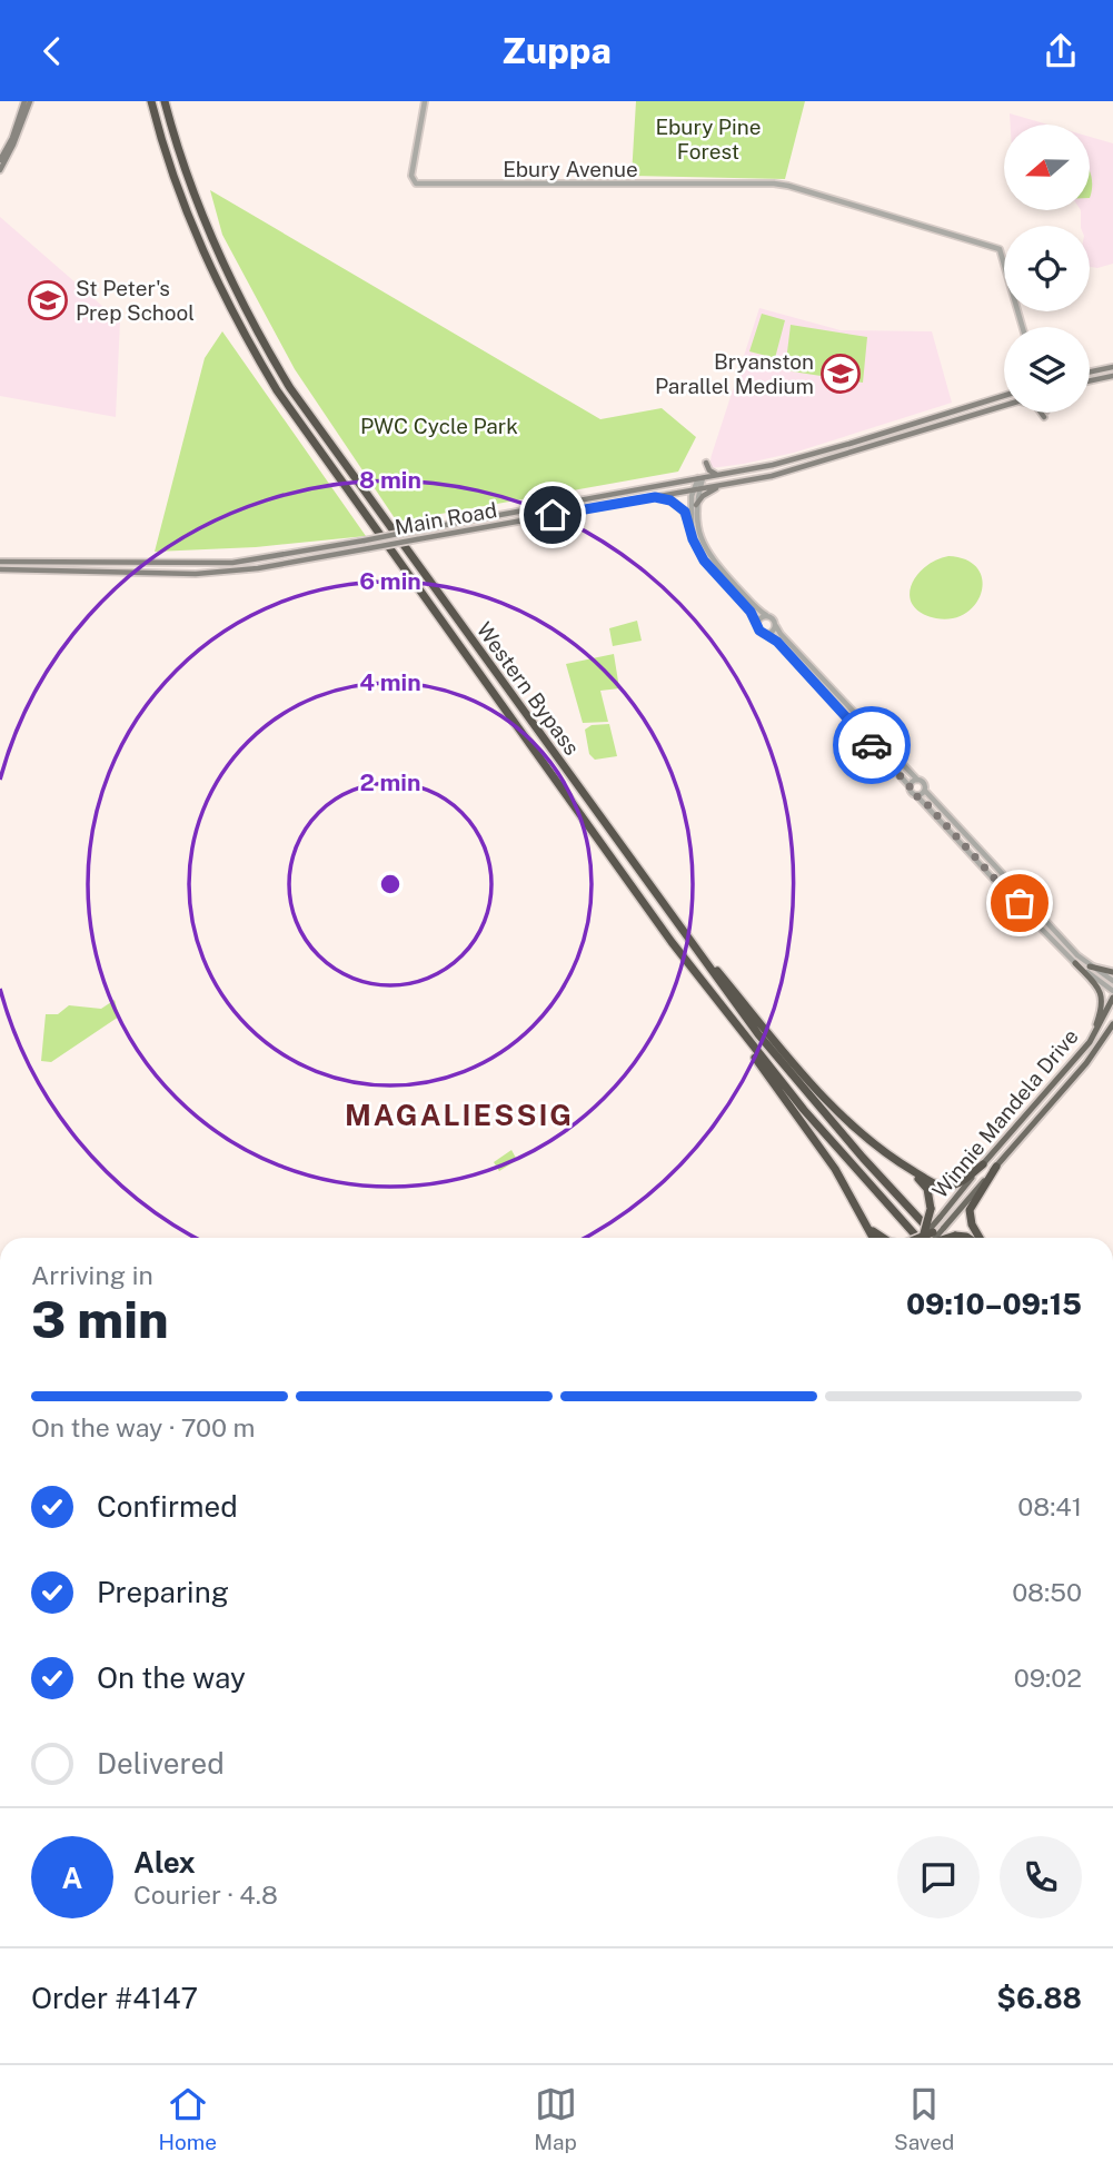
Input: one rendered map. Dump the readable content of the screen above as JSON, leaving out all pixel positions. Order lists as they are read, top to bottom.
{
  "streets": {
    "highway": ["Western Bypass"],
    "main road": ["Main Road", "Winnie Mandela Drive"],
    "street": ["Ebury Avenue"]
  },
  "districts": ["MAGALIESSIG"],
  "parks": ["Ebury Pine Forest", "PWC Cycle Park"],
  "places": {
    "school or university": ["St Peter's Prep School", "Bryanston Parallel Medium"]
  },
  "north": "left",
  "page": {
    "header": "Zuppa",
    "heading": ["3 min", "Arriving in", "09:10–09:15"],
    "panel": [
      "Alex",
      "Courier · 4.8",
      "Order #4147",
      "$6.88"
    ],
    "bar": "On the way · 700 m",
    "list": [
      ["Confirmed", "08:41"],
      ["Preparing", "08:50"],
      ["On the way", "09:02"],
      "Delivered"
    ],
    "round": "A",
    "tabs": ["Home", "Map", "Saved"]
  },
  "rings": [
    "8 min",
    "6 min",
    "4 min",
    "2 min"
  ]
}
